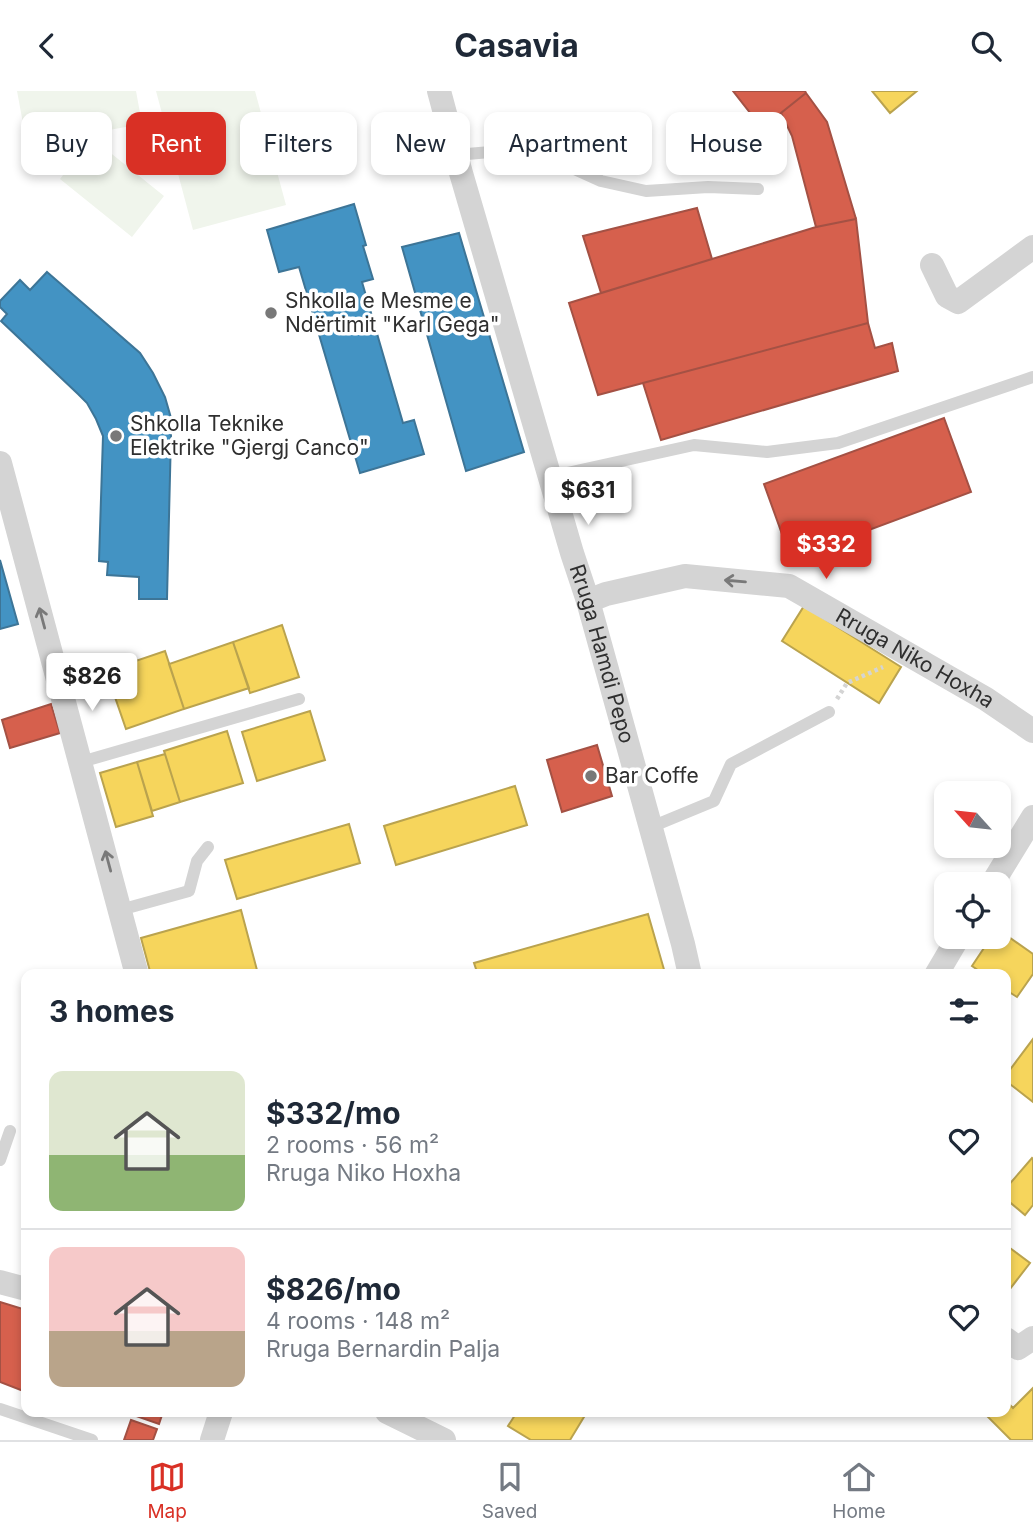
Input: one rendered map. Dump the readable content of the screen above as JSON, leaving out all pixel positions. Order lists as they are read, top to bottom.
{
  "streets": {
    "street": ["Rruga Hamdi Pepo", "Rruga Niko Hoxha"]
  },
  "crossings": [
    ["Rruga Hamdi Pepo", "Rruga Niko Hoxha"]
  ],
  "one_way": ["Rruga Niko Hoxha"],
  "places": ["Shkolla e Mesme e Ndërtimit \"Karl Gega\"", "Shkolla Teknike Elektrike \"Gjergj Canco\"", "Bar Coffe"],
  "north": "top left",
  "page": {
    "header": "Casavia",
    "chip": [
      "Buy",
      "Rent",
      "Filters",
      "New",
      "Apartment",
      "House"
    ],
    "price": ["$631", "$332", "$826"],
    "heading": "3 homes",
    "list": [
      {
        "name": "$332/mo",
        "note": "2 rooms · 56 m² · Rruga Niko Hoxha"
      },
      {
        "name": "$826/mo",
        "note": "4 rooms · 148 m² · Rruga Bernardin Palja"
      }
    ],
    "tabs": ["Map", "Saved", "Home"]
  }
}
